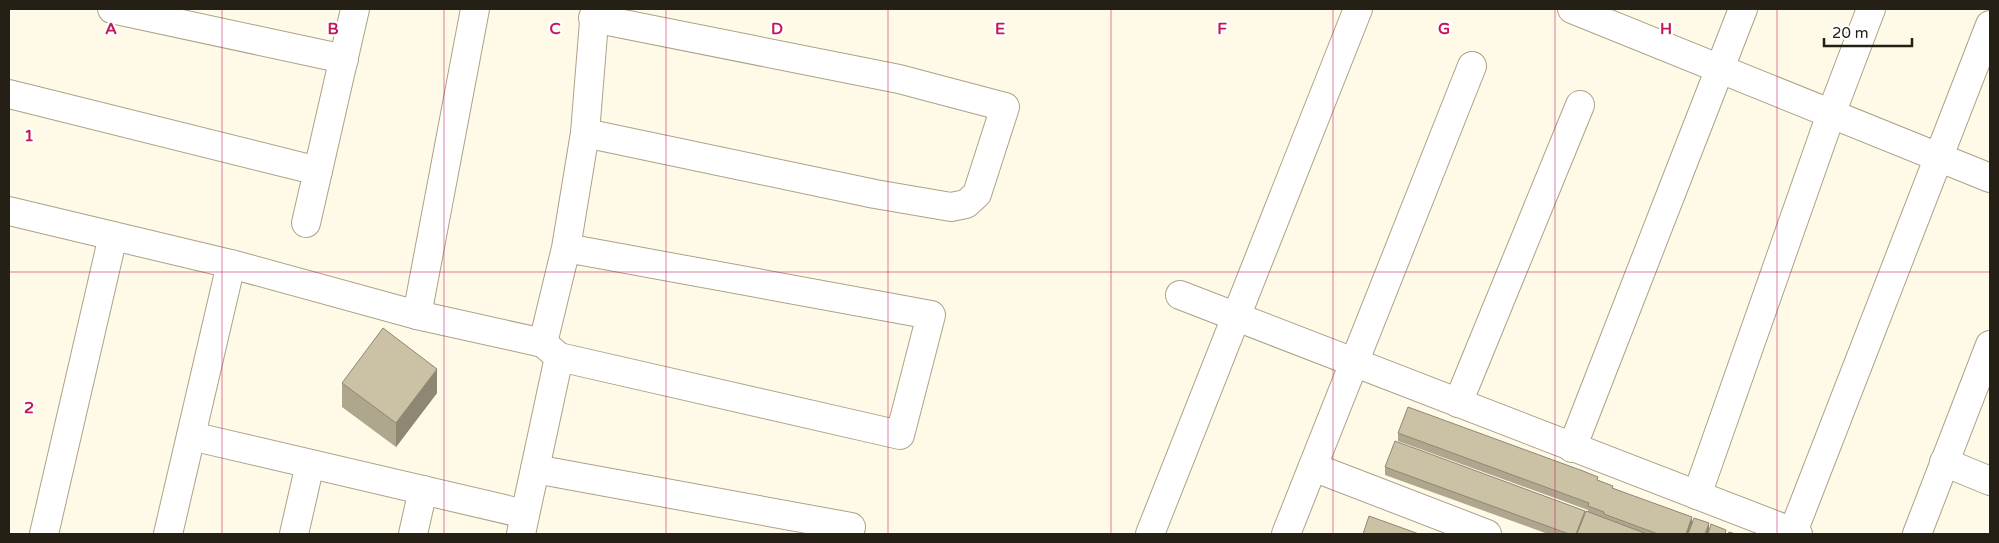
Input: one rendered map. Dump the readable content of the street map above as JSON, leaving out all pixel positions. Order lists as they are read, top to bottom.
{
  "scale_bar": "20 m",
  "grid": {
    "columns": [
      "A",
      "B",
      "C",
      "D",
      "E",
      "F",
      "G",
      "H"
    ],
    "rows": ["1", "2"]
  }
}
